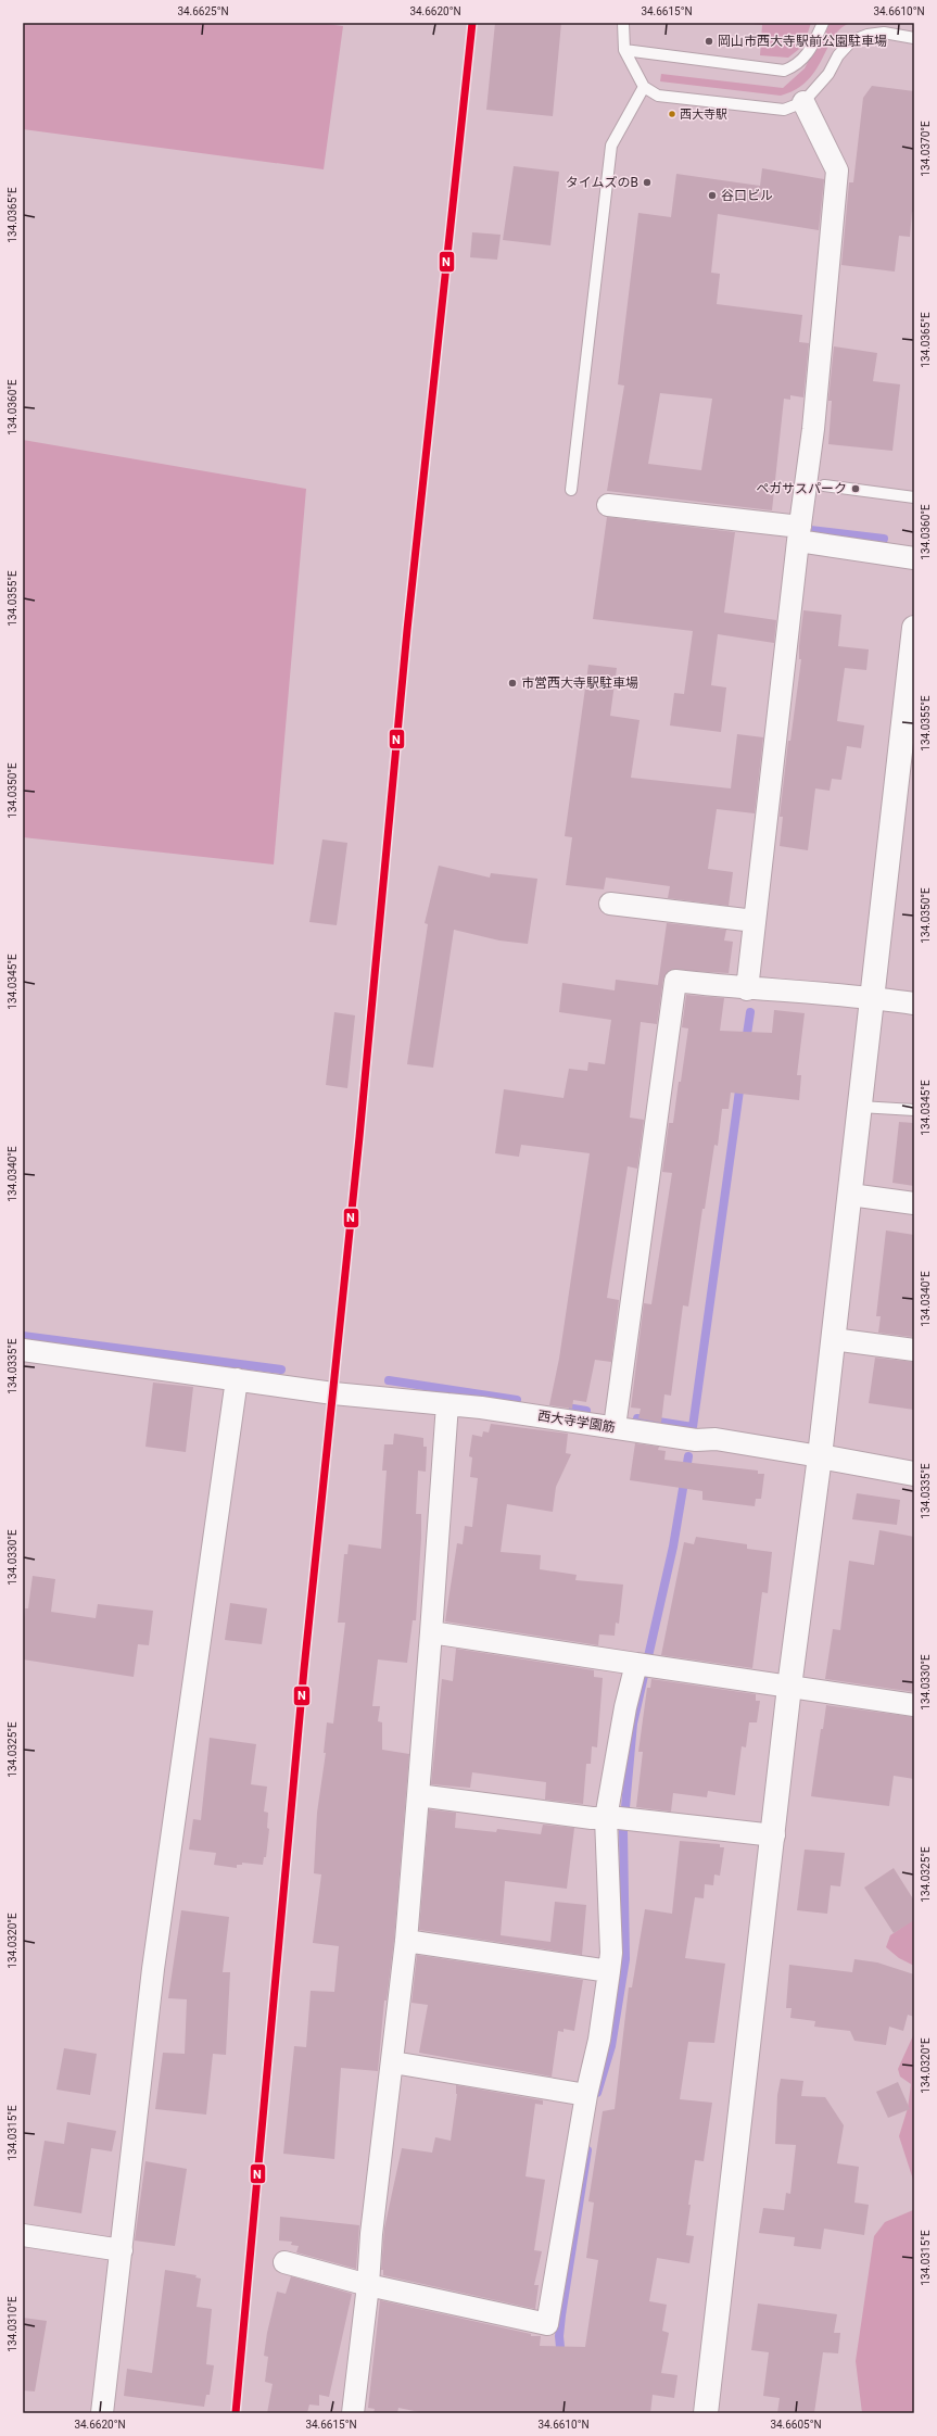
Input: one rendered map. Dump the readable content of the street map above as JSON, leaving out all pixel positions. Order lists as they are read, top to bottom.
{
  "streets": {
    "street": ["西大寺学園筋"]
  },
  "places": [
    "岡山市西大寺駅前公園駐車場",
    "西大寺駅",
    "タイムズのB",
    "谷口ビル",
    "ペガサスパーク",
    "市営西大寺駅駐車場"
  ],
  "lines": ["transit line N"],
  "coordinates": [
    "34.6625°N",
    "34.6620°N",
    "34.6615°N",
    "34.6610°N",
    "134.0370°E",
    "134.0365°E",
    "134.0360°E",
    "134.0355°E",
    "134.0350°E",
    "134.0345°E",
    "134.0340°E",
    "134.0335°E",
    "134.0330°E",
    "134.0325°E",
    "134.0320°E",
    "134.0315°E",
    "134.0310°E",
    "34.6605°N"
  ]
}
